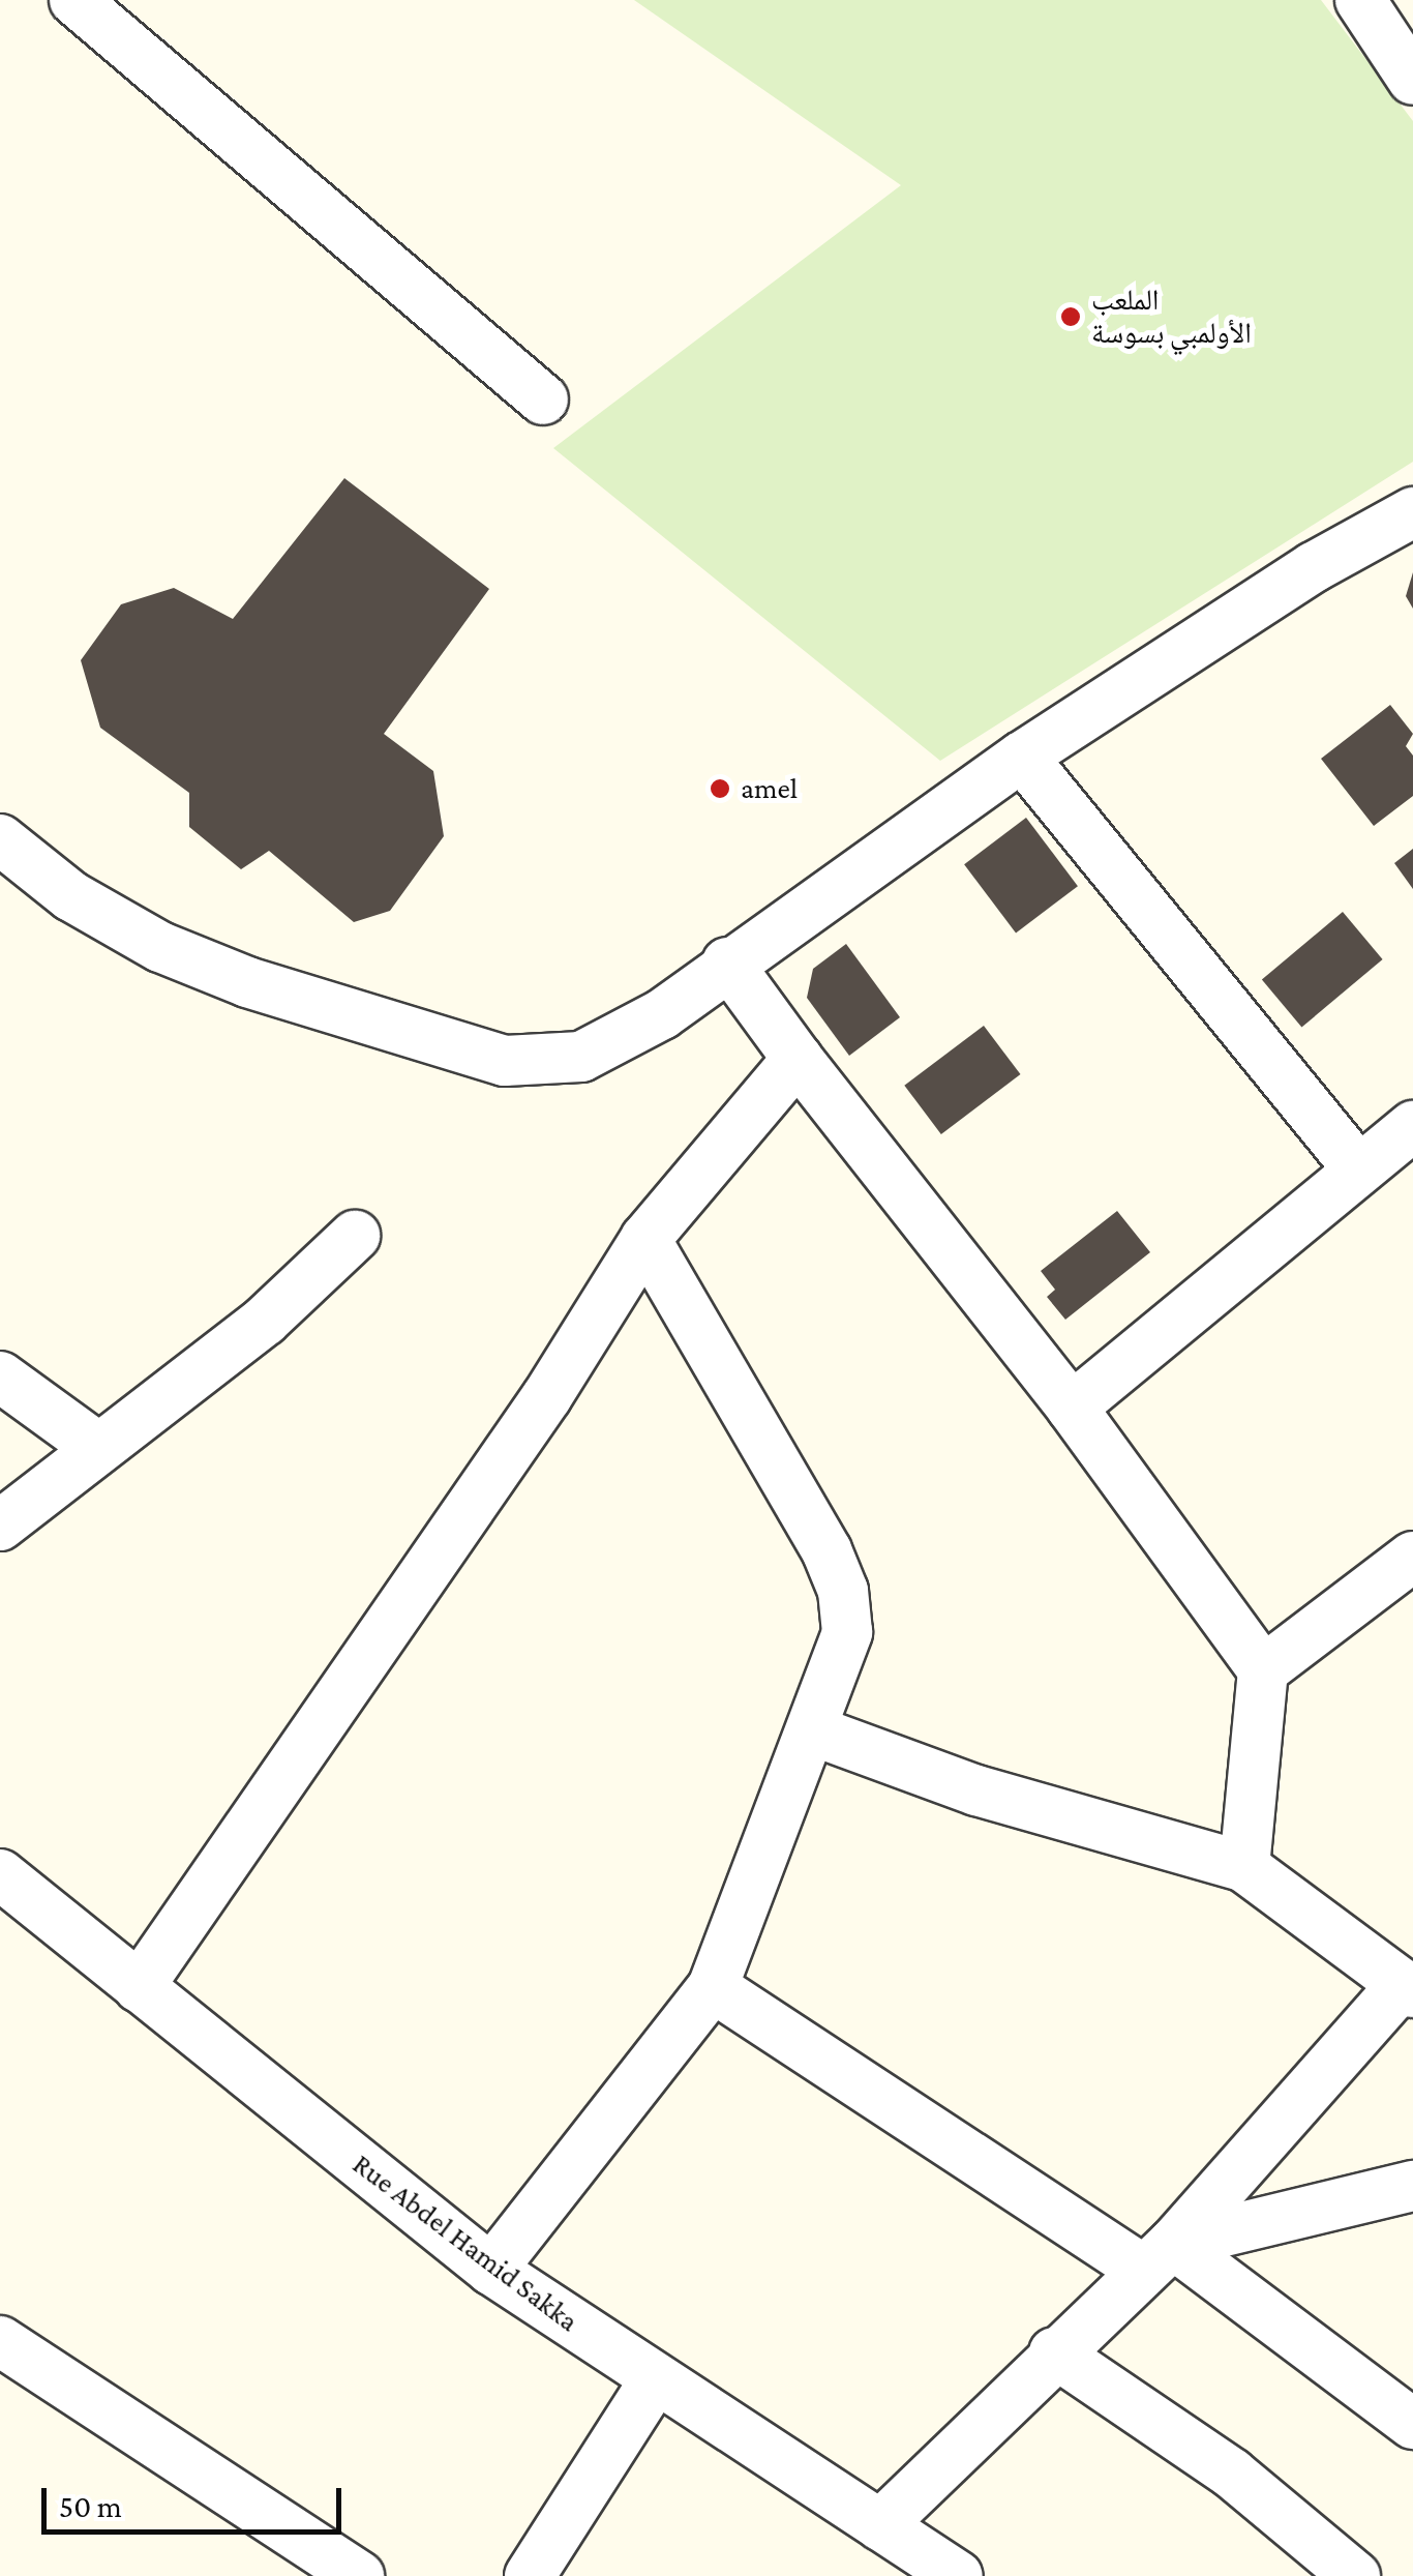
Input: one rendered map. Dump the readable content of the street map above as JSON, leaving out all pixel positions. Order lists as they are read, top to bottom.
{
  "streets": {
    "street": ["Rue Abdel Hamid Sakka"]
  },
  "places": ["الملعب الأولمبي بسوسة", "amel"],
  "scale_bar": "50 m"
}
